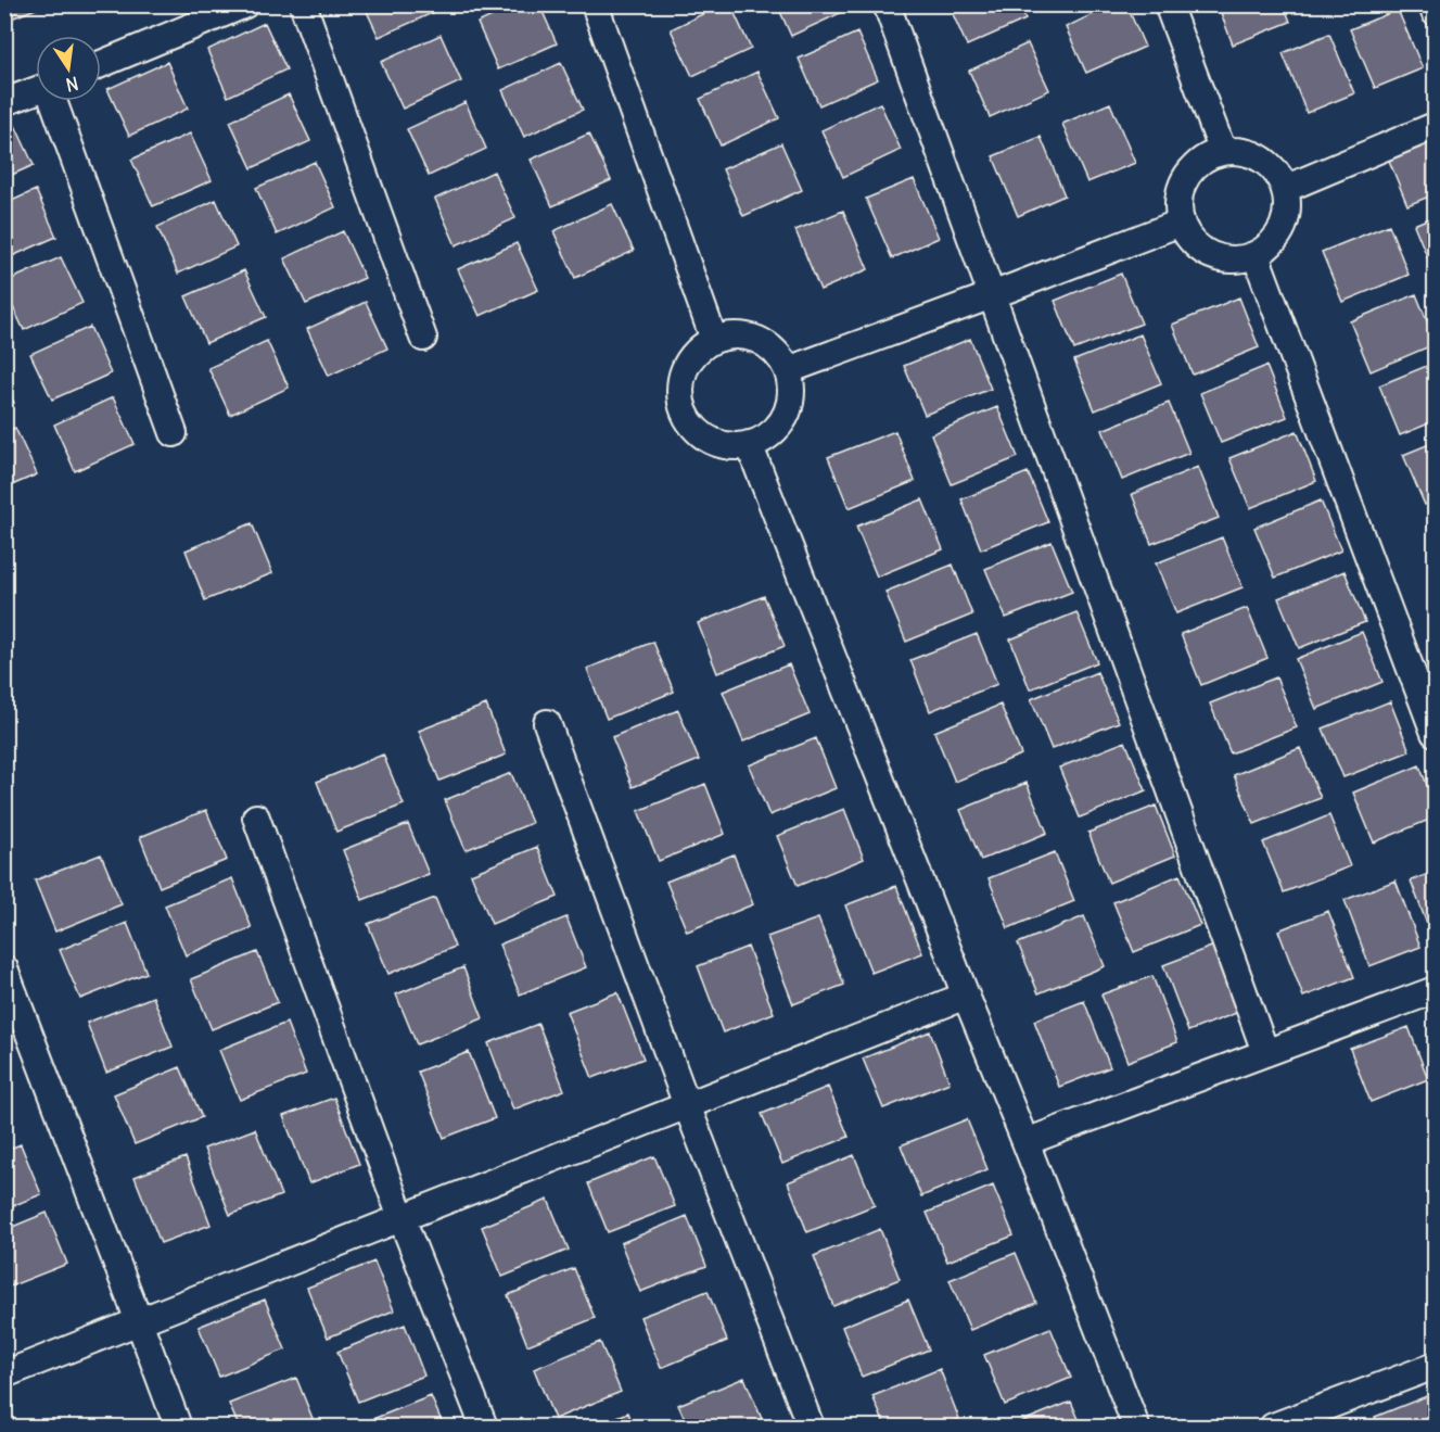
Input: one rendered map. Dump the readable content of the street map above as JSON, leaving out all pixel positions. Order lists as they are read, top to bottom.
{
  "north": "bottom"
}
